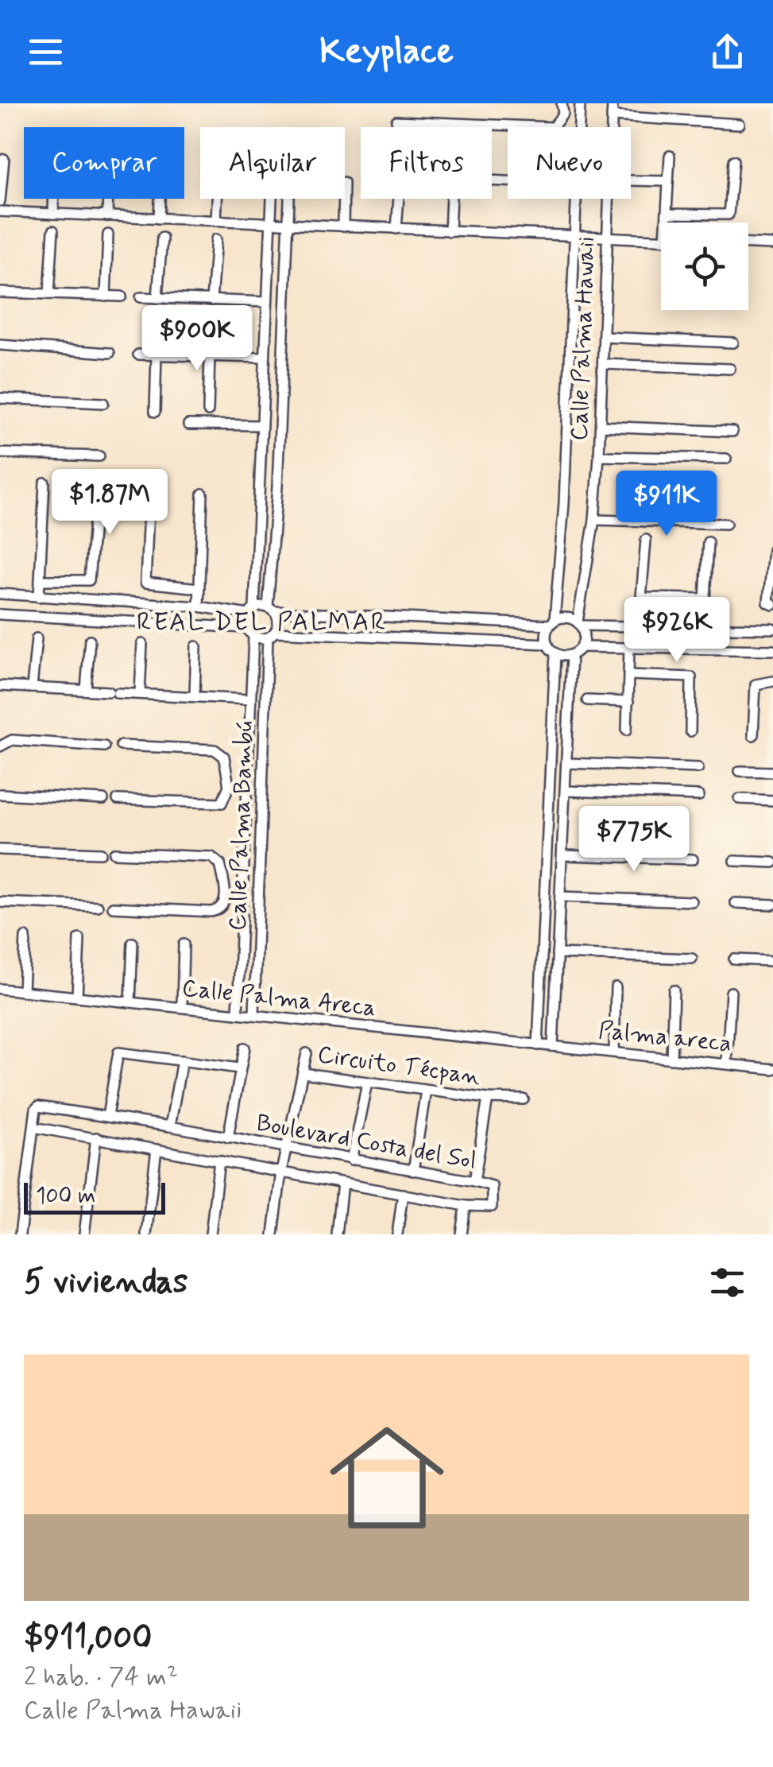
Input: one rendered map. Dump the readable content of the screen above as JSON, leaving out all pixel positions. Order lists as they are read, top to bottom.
{
  "streets": {
    "street": [
      "Calle Palma Hawaii",
      "Calle Palma Bambú",
      "Calle Palma Areca",
      "Palma areca",
      "Circuito Técpan",
      "Boulevard Costa del Sol"
    ]
  },
  "crossings": [
    ["Calle Palma Bambú", "Calle Palma Areca"],
    ["Calle Palma Areca", "Palma areca"],
    ["Circuito Técpan", "Boulevard Costa del Sol"]
  ],
  "districts": ["REAL DEL PALMAR"],
  "scale_bar": "100 m",
  "page": {
    "header": "Keyplace",
    "chip": [
      "Comprar",
      "Alquilar",
      "Filtros",
      "Nuevo"
    ],
    "price": [
      "$900K",
      "$1.87M",
      "$911K",
      "$926K",
      "$775K"
    ],
    "scale": "100 m",
    "heading": "5 viviendas",
    "list": [
      {
        "name": "$911,000",
        "note": "2 hab. · 74 m² · Calle Palma Hawaii"
      }
    ]
  }
}
